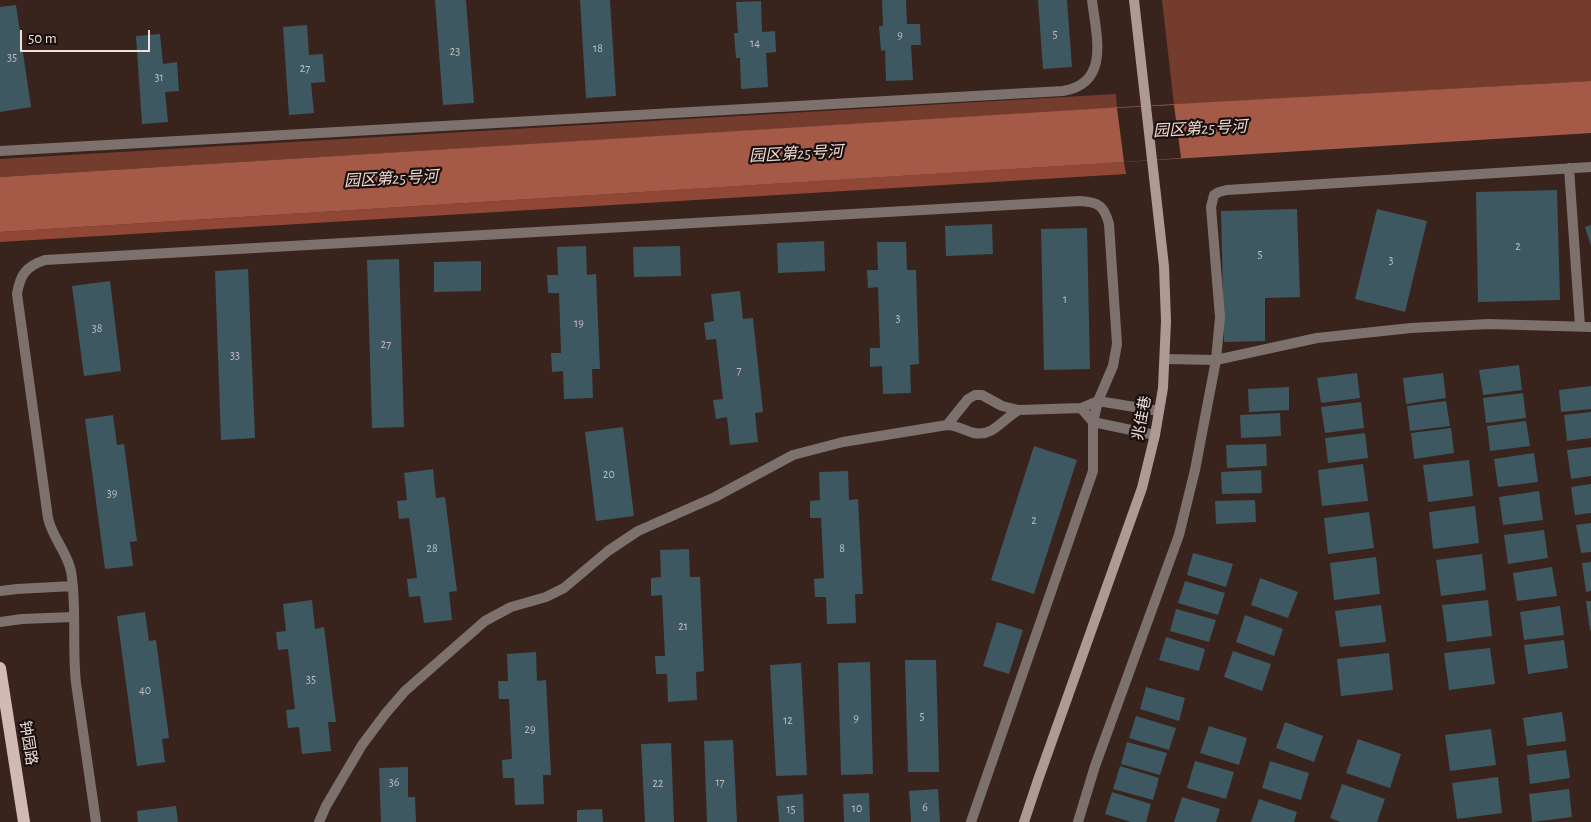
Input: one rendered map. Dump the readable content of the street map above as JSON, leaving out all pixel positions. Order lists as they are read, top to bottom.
{
  "streets": {
    "main road": ["钟园路"],
    "street": ["兆佳巷"]
  },
  "water": ["园区第25号河"],
  "house_numbers": [
    "5",
    "9",
    "14",
    "18",
    "23",
    "35",
    "27",
    "31",
    "2",
    "5",
    "3",
    "1",
    "3",
    "19",
    "38",
    "27",
    "33",
    "7",
    "20",
    "39",
    "2",
    "28",
    "8",
    "21",
    "35",
    "40",
    "5",
    "9",
    "12",
    "29",
    "36",
    "17",
    "22",
    "6",
    "10",
    "15"
  ],
  "scale_bar": "50 m"
}
